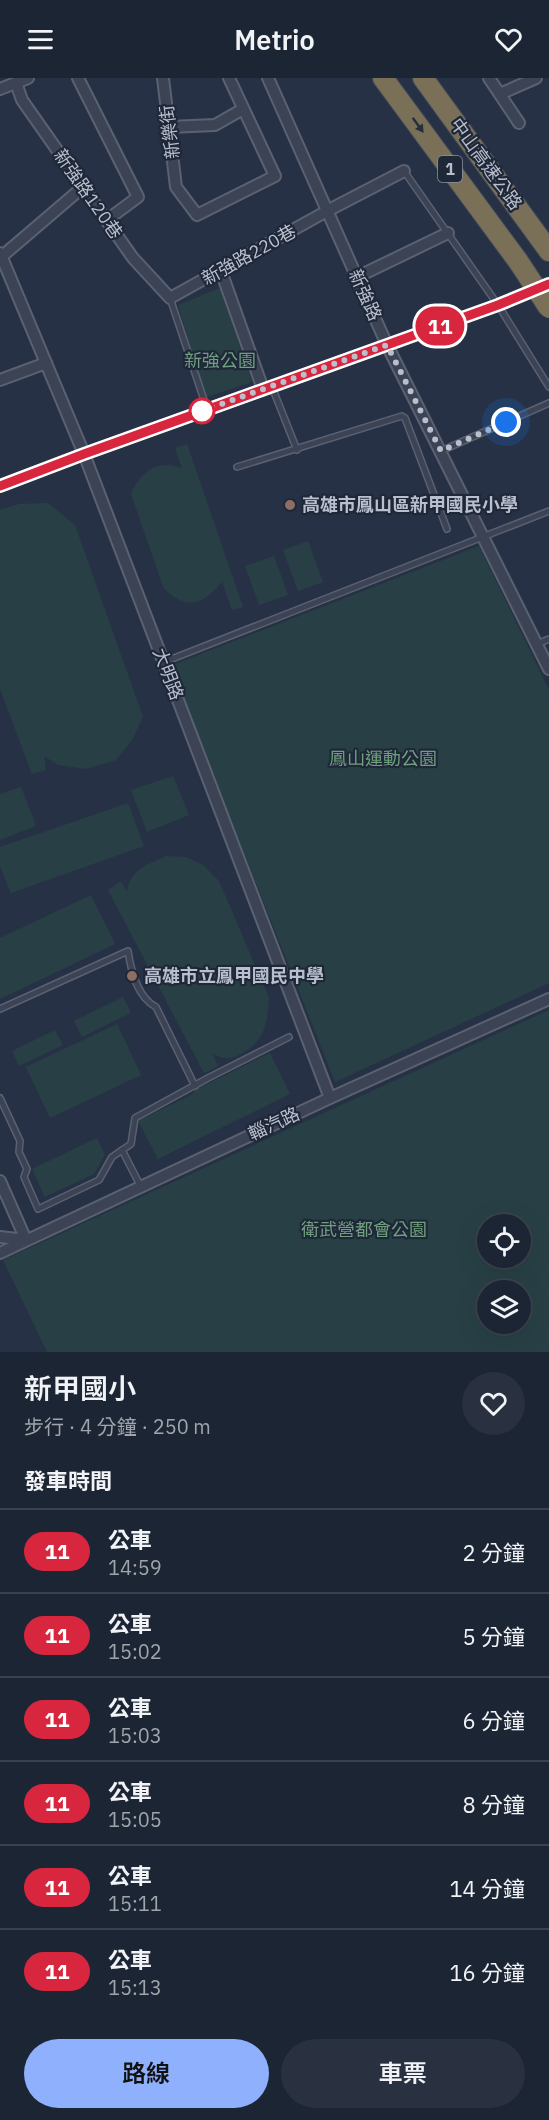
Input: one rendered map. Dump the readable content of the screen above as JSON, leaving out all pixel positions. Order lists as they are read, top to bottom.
{
  "streets": {
    "highway": ["中山高速公路", "1"],
    "street": [
      "新樂街",
      "新強路120巷",
      "新強路220巷",
      "新強路",
      "大明路",
      "輜汽路"
    ]
  },
  "crossings": [
    ["新強路120巷", "新強路220巷"],
    ["新強路220巷", "新強路"],
    ["大明路", "輜汽路"]
  ],
  "parks": ["新強公園", "鳳山運動公園", "衛武營都會公園"],
  "places": ["高雄市鳳山區新甲國民小學", "高雄市立鳳甲國民中學"],
  "lines": ["bus line 11"],
  "page": {
    "header": "Metrio",
    "on_map": "11",
    "heading": [
      ["新甲國小", "步行 · 4 分鐘 · 250 m"],
      "發車時間"
    ],
    "list": [
      {
        "mark": "11",
        "name": "公車",
        "note": "14:59",
        "value": "2 分鐘"
      },
      {
        "mark": "11",
        "name": "公車",
        "note": "15:02",
        "value": "5 分鐘"
      },
      {
        "mark": "11",
        "name": "公車",
        "note": "15:03",
        "value": "6 分鐘"
      },
      {
        "mark": "11",
        "name": "公車",
        "note": "15:05",
        "value": "8 分鐘"
      },
      {
        "mark": "11",
        "name": "公車",
        "note": "15:11",
        "value": "14 分鐘"
      },
      {
        "mark": "11",
        "name": "公車",
        "note": "15:13",
        "value": "16 分鐘"
      }
    ],
    "buttons": ["路線", "車票"]
  }
}
